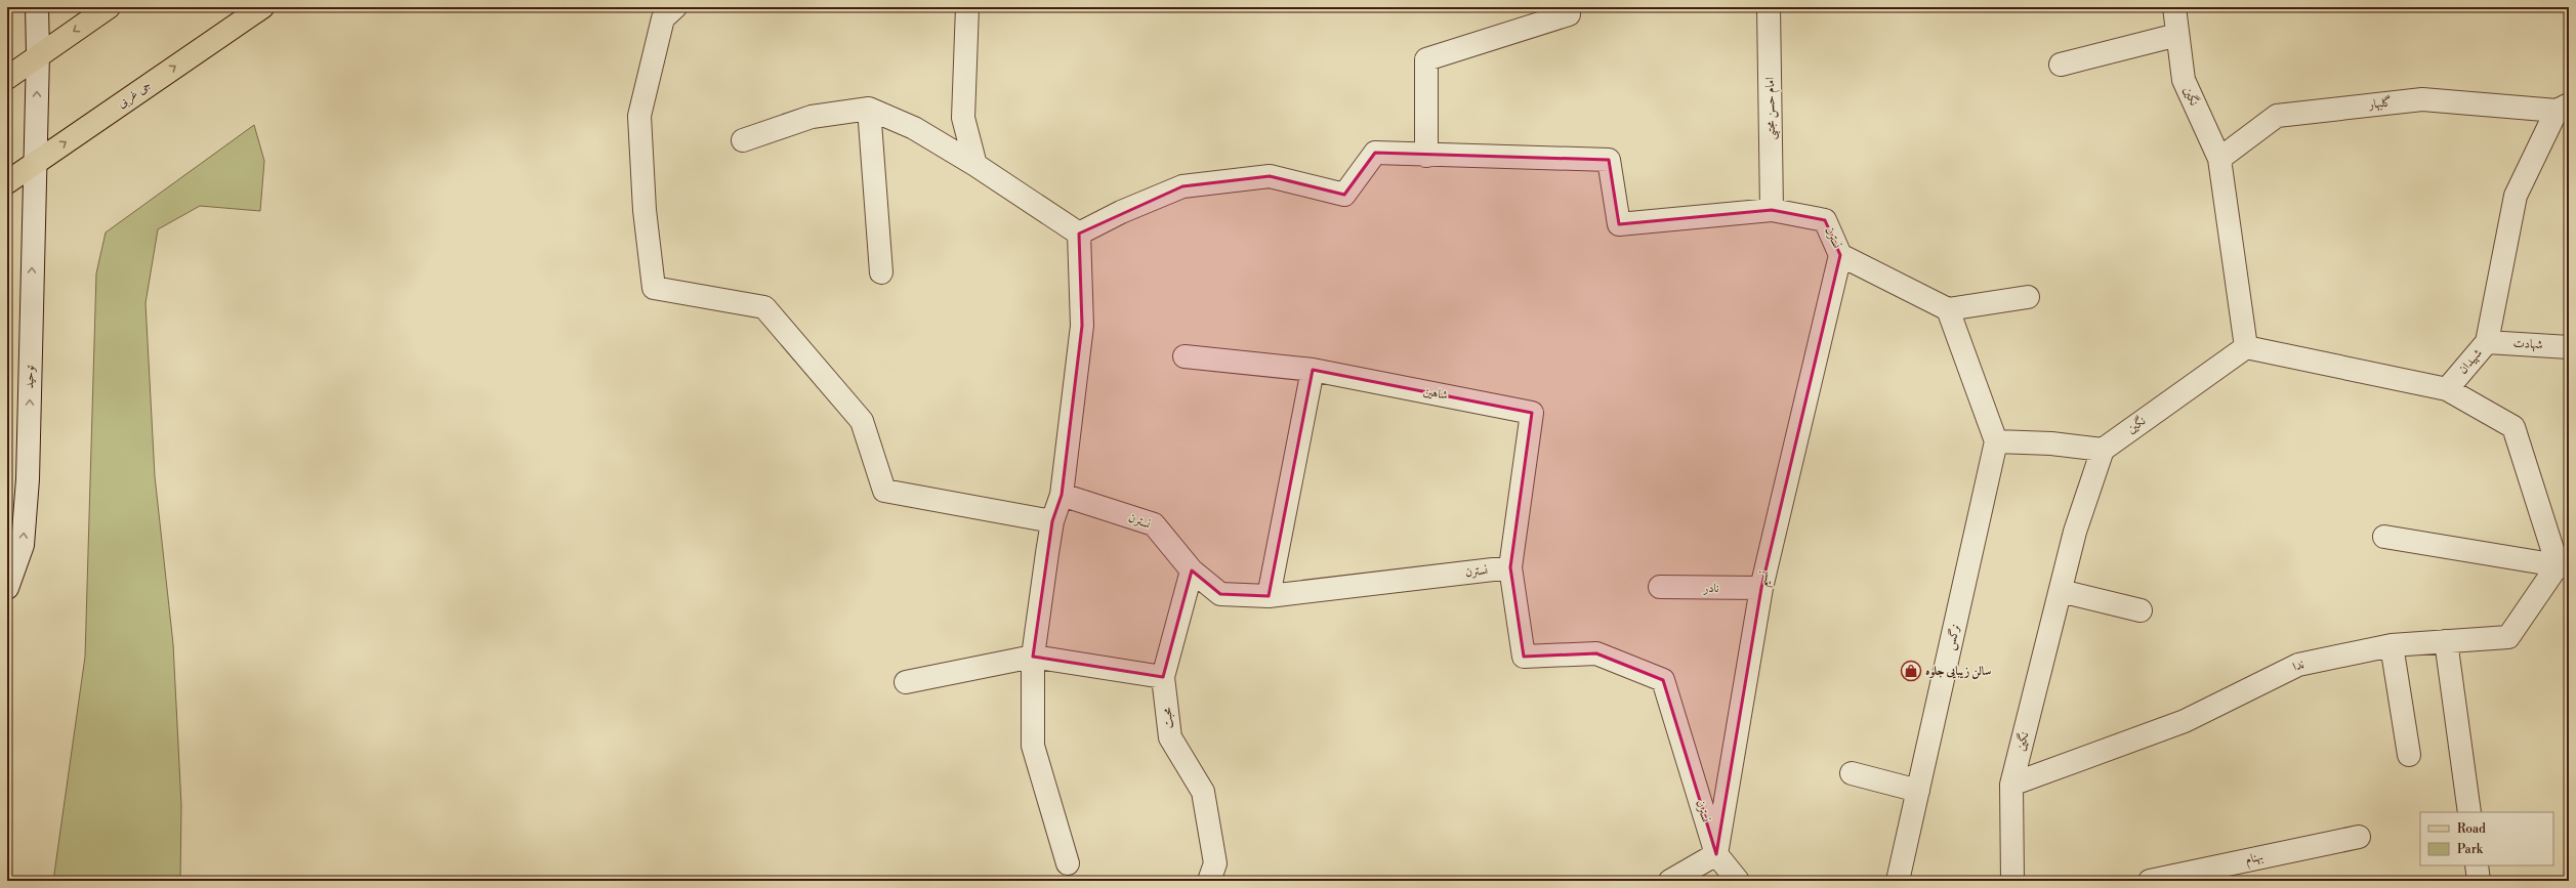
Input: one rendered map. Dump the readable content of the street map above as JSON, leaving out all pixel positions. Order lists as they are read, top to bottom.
{
  "streets": {
    "main road": ["جی غربی"],
    "street": [
      "نگین",
      "گلبهار",
      "امام حسن مجتبی",
      "نسترن",
      "شهادت",
      "شهیدان",
      "توحید",
      "شاهین",
      "نسیم",
      "نادر",
      "نرگس",
      "ندا",
      "محبت",
      "بهنام"
    ]
  },
  "crossings": [
    ["جی غربی", "توحید"],
    ["نگین", "گلبهار"],
    ["نگین", "ندا"],
    ["گلبهار", "شهیدان"],
    ["امام حسن مجتبی", "نسترن"],
    ["نسترن", "شاهین"],
    ["نسترن", "نسیم"],
    ["نسترن", "محبت"],
    ["شهادت", "شهیدان"],
    ["نسیم", "نادر"]
  ],
  "one_way": ["توحید"],
  "places": {
    "shop": ["سالن زیبایی جلوه"]
  },
  "legend": ["Road", "Park"]
}
